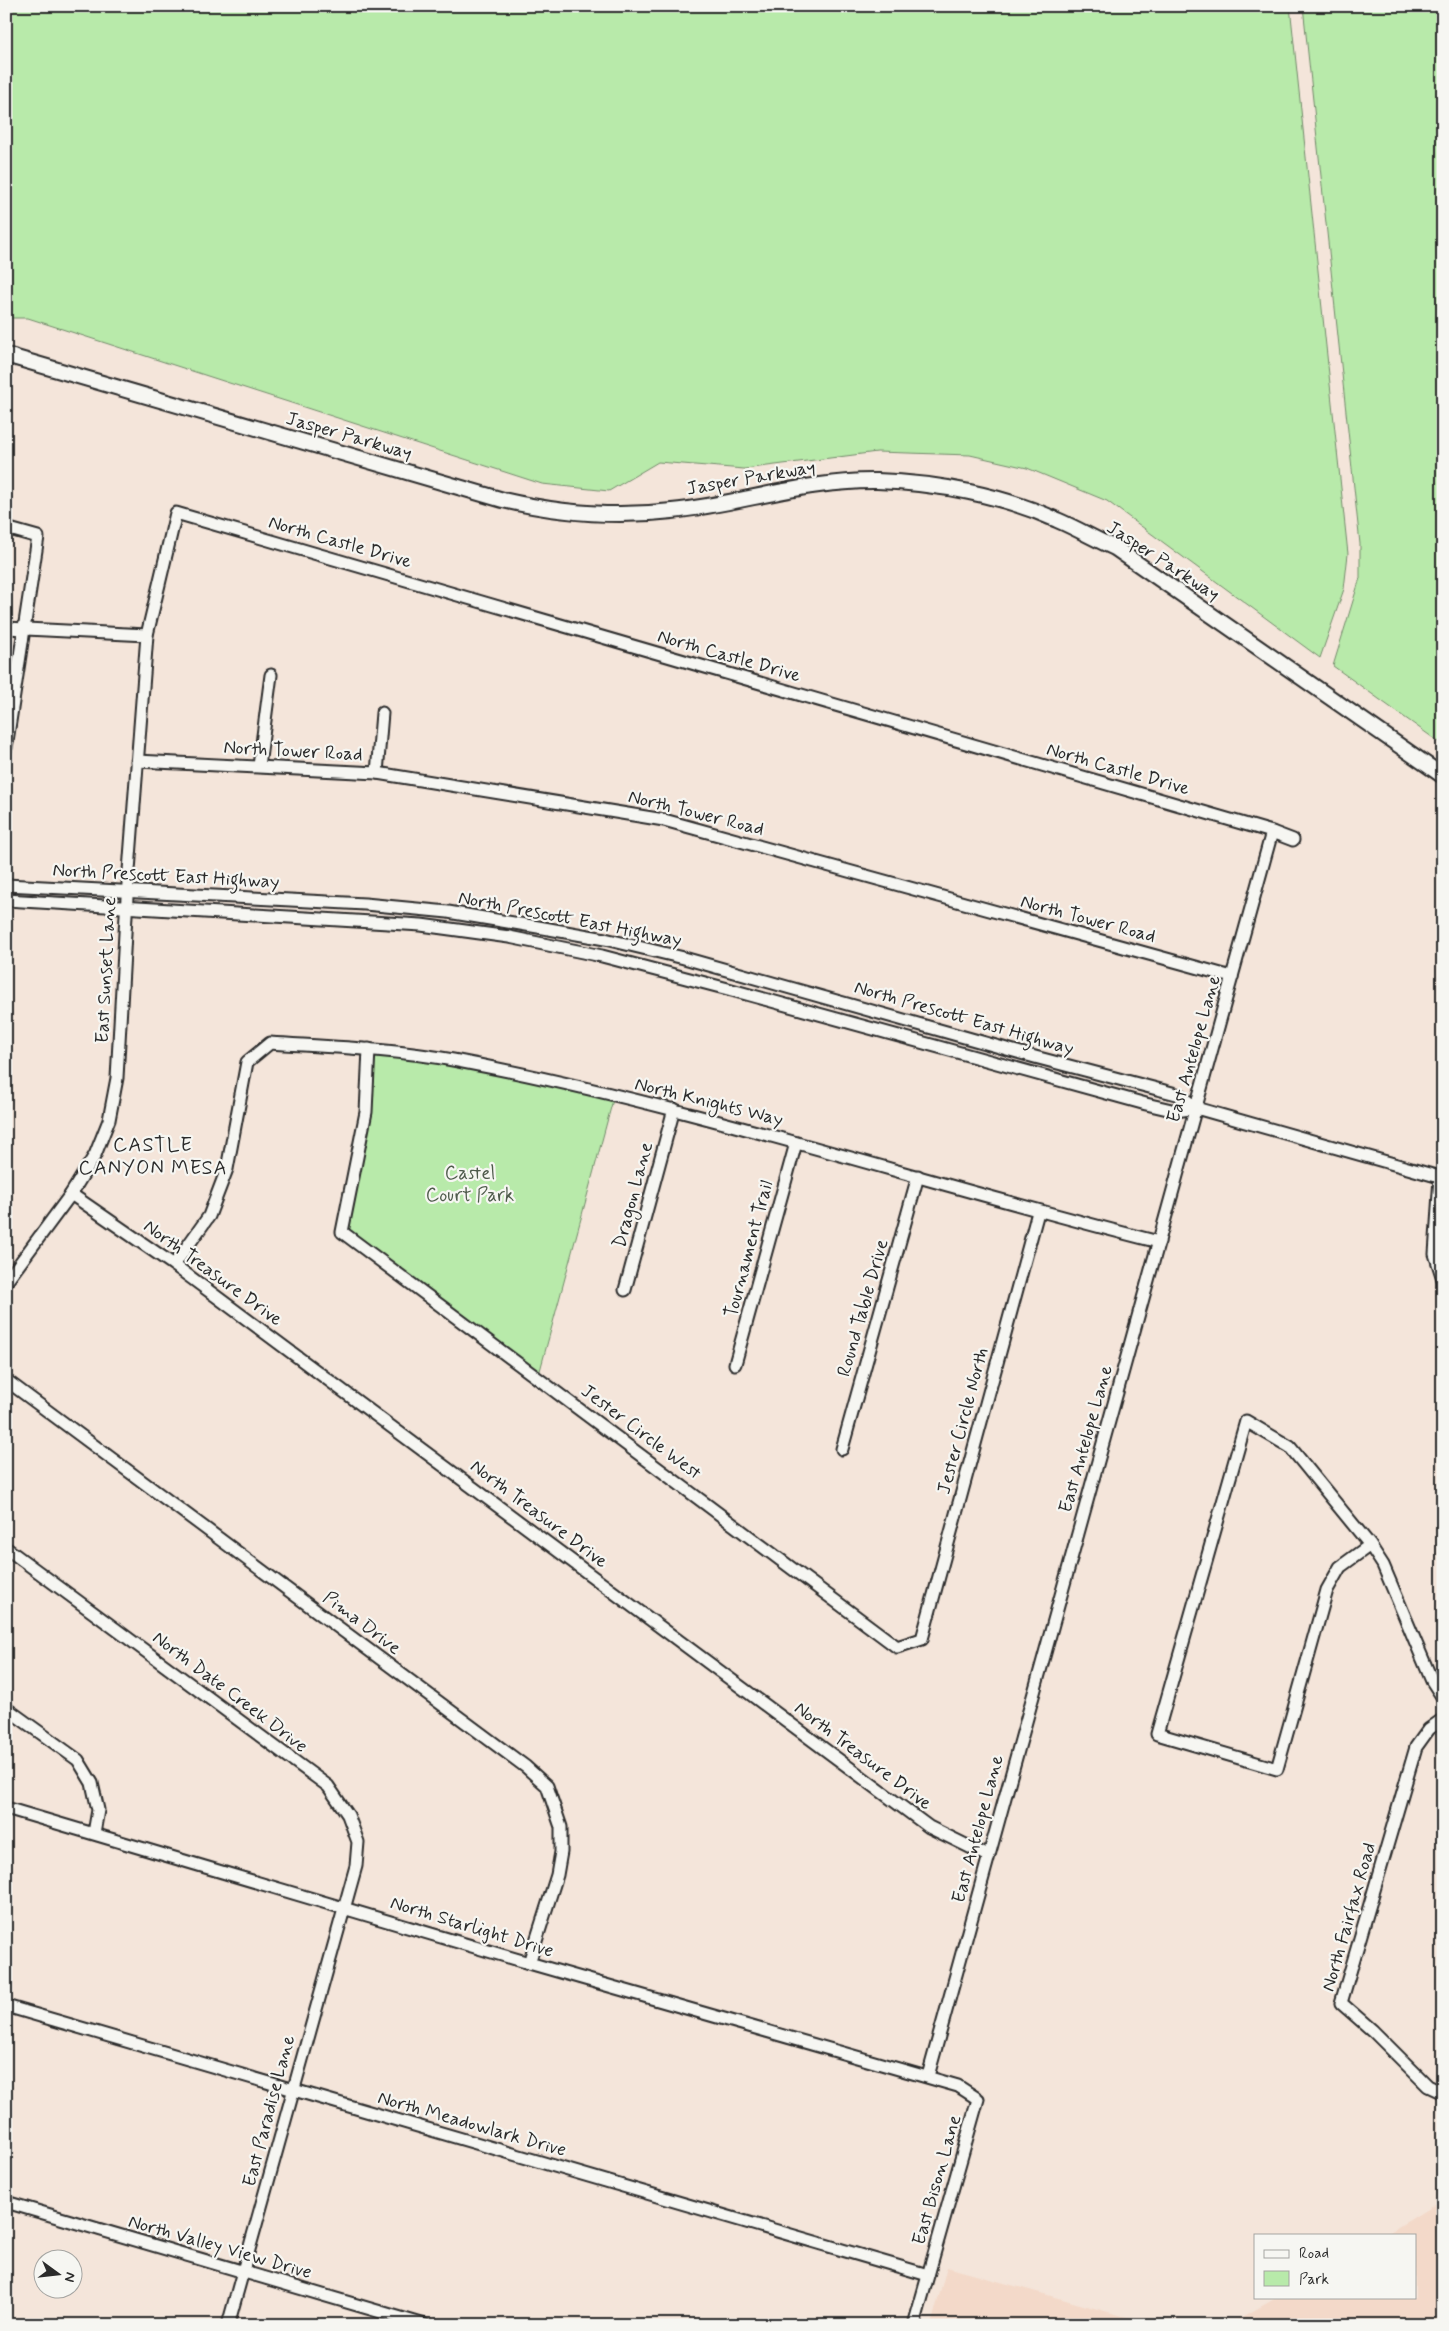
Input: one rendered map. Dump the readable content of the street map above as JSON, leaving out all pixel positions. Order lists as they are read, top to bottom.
{
  "streets": {
    "main road": ["Jasper Parkway"],
    "street": [
      "North Castle Drive",
      "North Tower Road",
      "North Prescott East Highway",
      "East Sunset Lane",
      "East Antelope Lane",
      "North Knights Way",
      "Dragon Lane",
      "Tournament Trail",
      "North Treasure Drive",
      "Round Table Drive",
      "Jester Circle North",
      "Jester Circle West",
      "Pima Drive",
      "North Date Creek Drive",
      "North Fairfax Road",
      "North Starlight Drive",
      "East Paradise Lane",
      "North Meadowlark Drive",
      "East Bison Lane",
      "North Valley View Drive"
    ]
  },
  "crossings": [
    ["North Castle Drive", "East Sunset Lane"],
    ["North Castle Drive", "East Antelope Lane"],
    ["North Tower Road", "East Sunset Lane"],
    ["North Tower Road", "East Antelope Lane"],
    ["North Prescott East Highway", "East Sunset Lane"],
    ["North Prescott East Highway", "East Antelope Lane"],
    ["East Sunset Lane", "North Treasure Drive"],
    ["East Antelope Lane", "North Knights Way"],
    ["East Antelope Lane", "North Treasure Drive"],
    ["East Antelope Lane", "North Starlight Drive"],
    ["East Antelope Lane", "East Bison Lane"],
    ["North Knights Way", "Dragon Lane"],
    ["North Knights Way", "Tournament Trail"],
    ["North Knights Way", "North Treasure Drive"],
    ["North Knights Way", "Round Table Drive"],
    ["North Knights Way", "Jester Circle North"],
    ["North Knights Way", "Jester Circle West"],
    ["Jester Circle North", "Jester Circle West"],
    ["Pima Drive", "North Starlight Drive"],
    ["North Date Creek Drive", "North Starlight Drive"],
    ["North Date Creek Drive", "East Paradise Lane"],
    ["North Starlight Drive", "East Paradise Lane"],
    ["North Starlight Drive", "East Bison Lane"],
    ["East Paradise Lane", "North Meadowlark Drive"],
    ["East Paradise Lane", "North Valley View Drive"],
    ["North Meadowlark Drive", "East Bison Lane"]
  ],
  "districts": ["CASTLE CANYON MESA"],
  "parks": ["Castel Court Park"],
  "legend": ["Road", "Park"],
  "north": "right"
}
